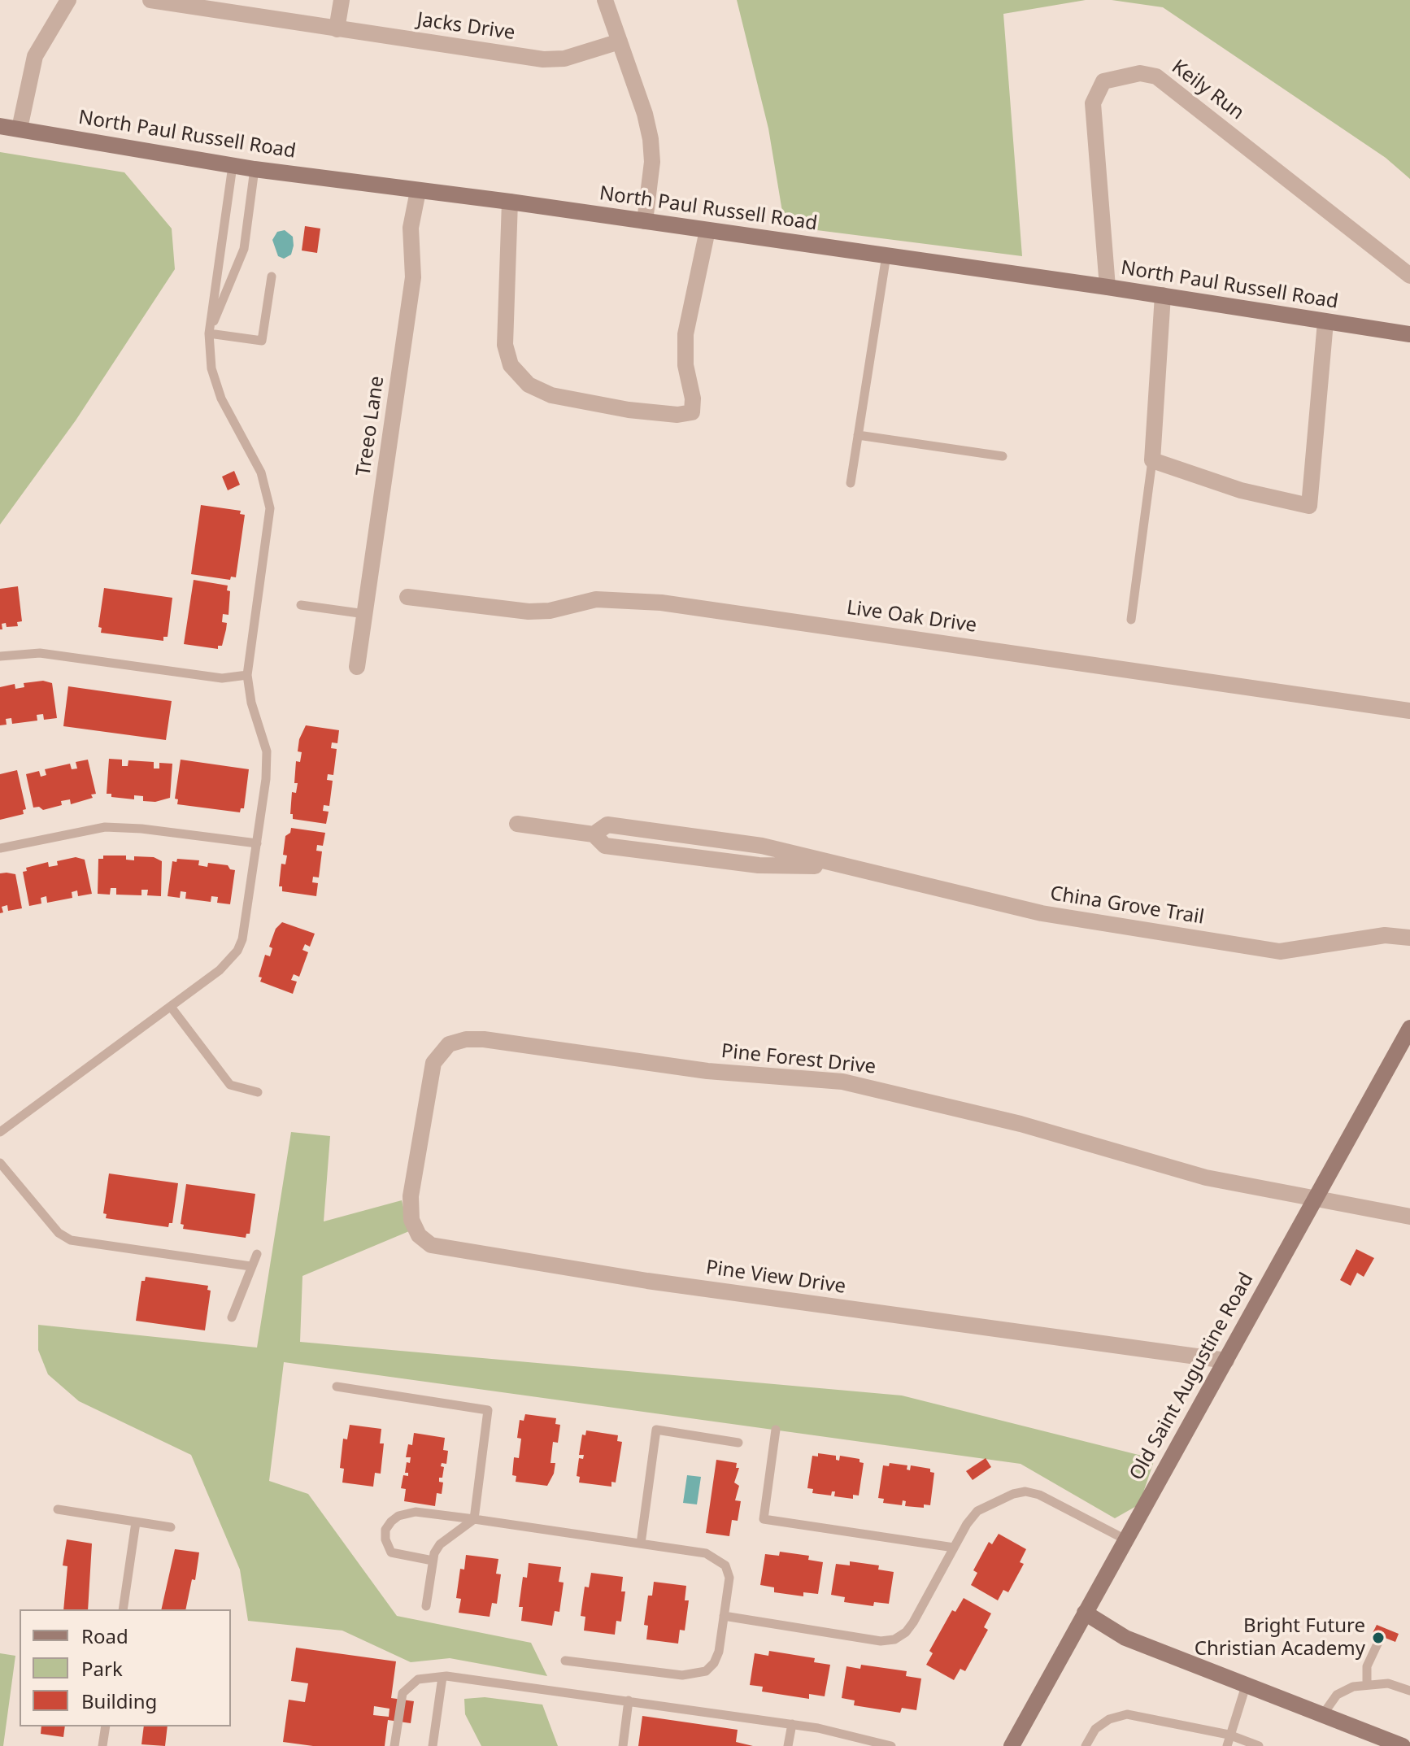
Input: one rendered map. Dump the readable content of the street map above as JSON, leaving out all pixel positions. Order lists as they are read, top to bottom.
{
  "streets": {
    "street": [
      "Jacks Drive",
      "Keily Run",
      "North Paul Russell Road",
      "Treeo Lane",
      "Live Oak Drive",
      "China Grove Trail",
      "Pine Forest Drive",
      "Pine View Drive",
      "Old Saint Augustine Road"
    ]
  },
  "crossings": [
    ["Keily Run", "North Paul Russell Road"],
    ["North Paul Russell Road", "Treeo Lane"],
    ["Pine Forest Drive", "Pine View Drive"],
    ["Pine Forest Drive", "Old Saint Augustine Road"],
    ["Pine View Drive", "Old Saint Augustine Road"]
  ],
  "places": ["Bright Future Christian Academy"],
  "legend": ["Road", "Park", "Building"]
}
